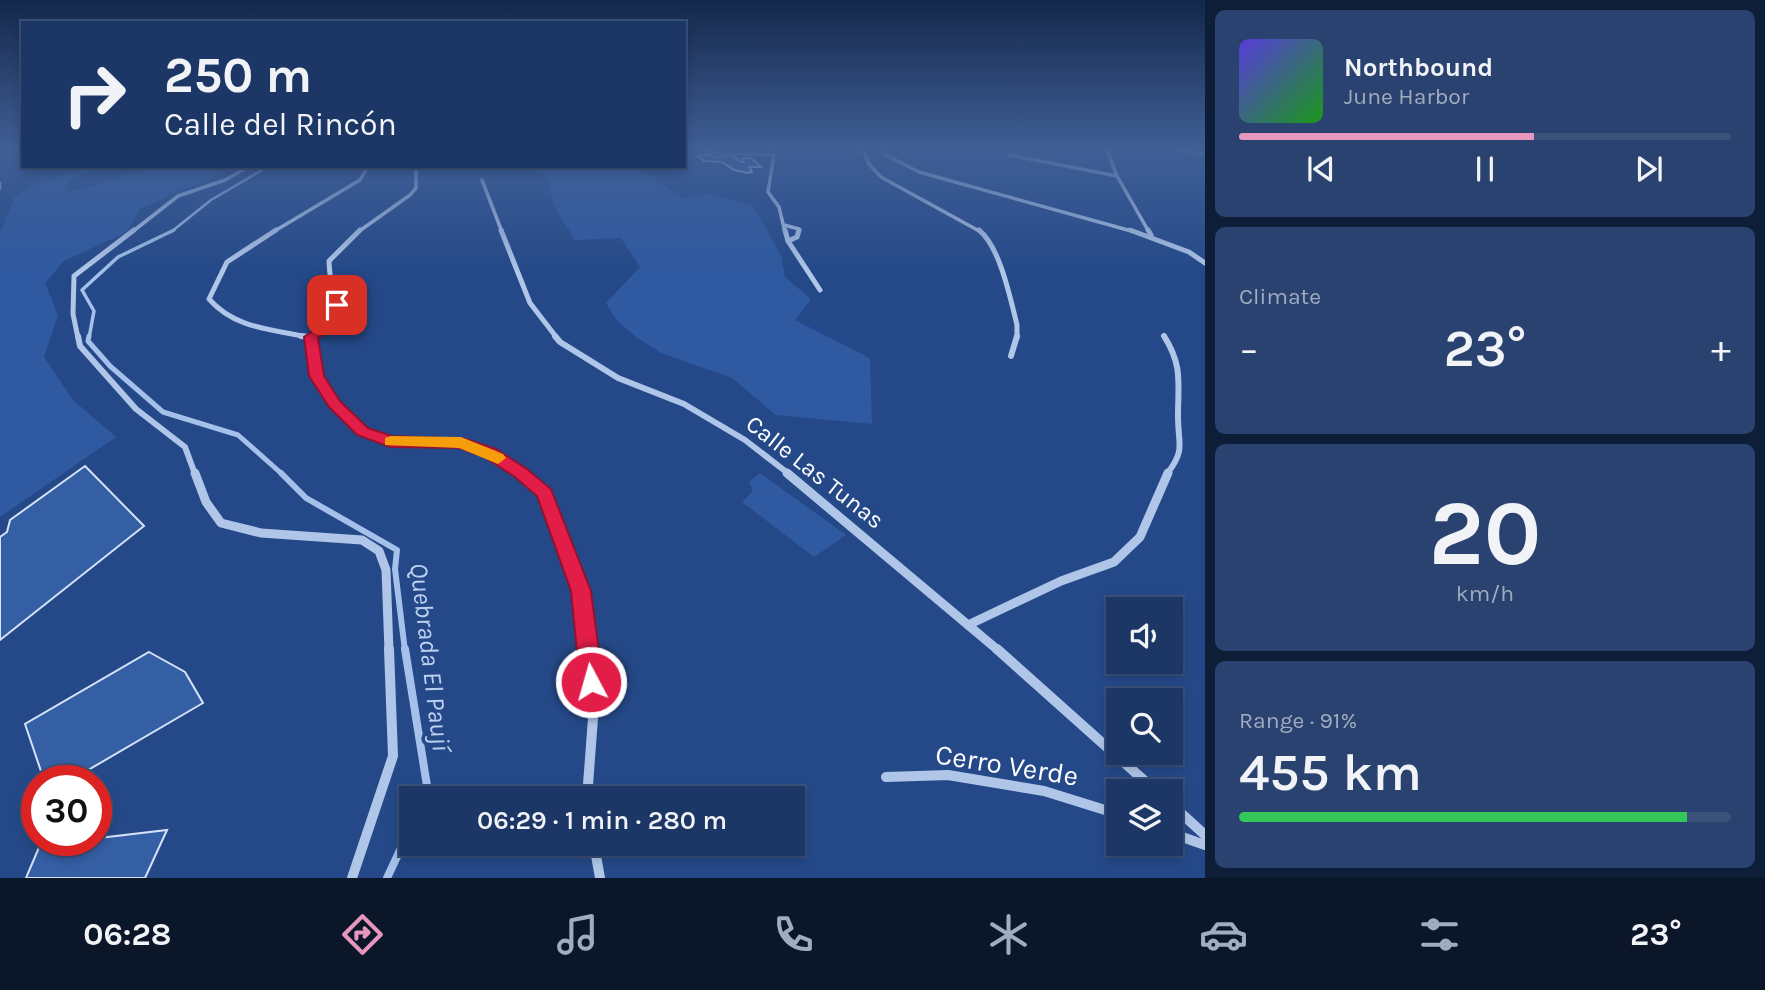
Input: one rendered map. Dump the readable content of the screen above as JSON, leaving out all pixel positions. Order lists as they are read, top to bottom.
{
  "streets": {
    "street": ["Calle Las Tunas", "Cerro Verde"]
  },
  "water": ["Quebrada El Paují"],
  "page": {
    "turn": ["250 m", "Calle del Rincón"],
    "song": ["Northbound", "June Harbor"],
    "tile": [
      "Climate",
      ["20", "km/h"],
      ["Range · 91%", "455 km"]
    ],
    "heat": ["−", "23°", "+"],
    "limit": "30",
    "trip": "06:29 · 1 min · 280 m",
    "tabs": ["06:28", "23°"]
  }
}
